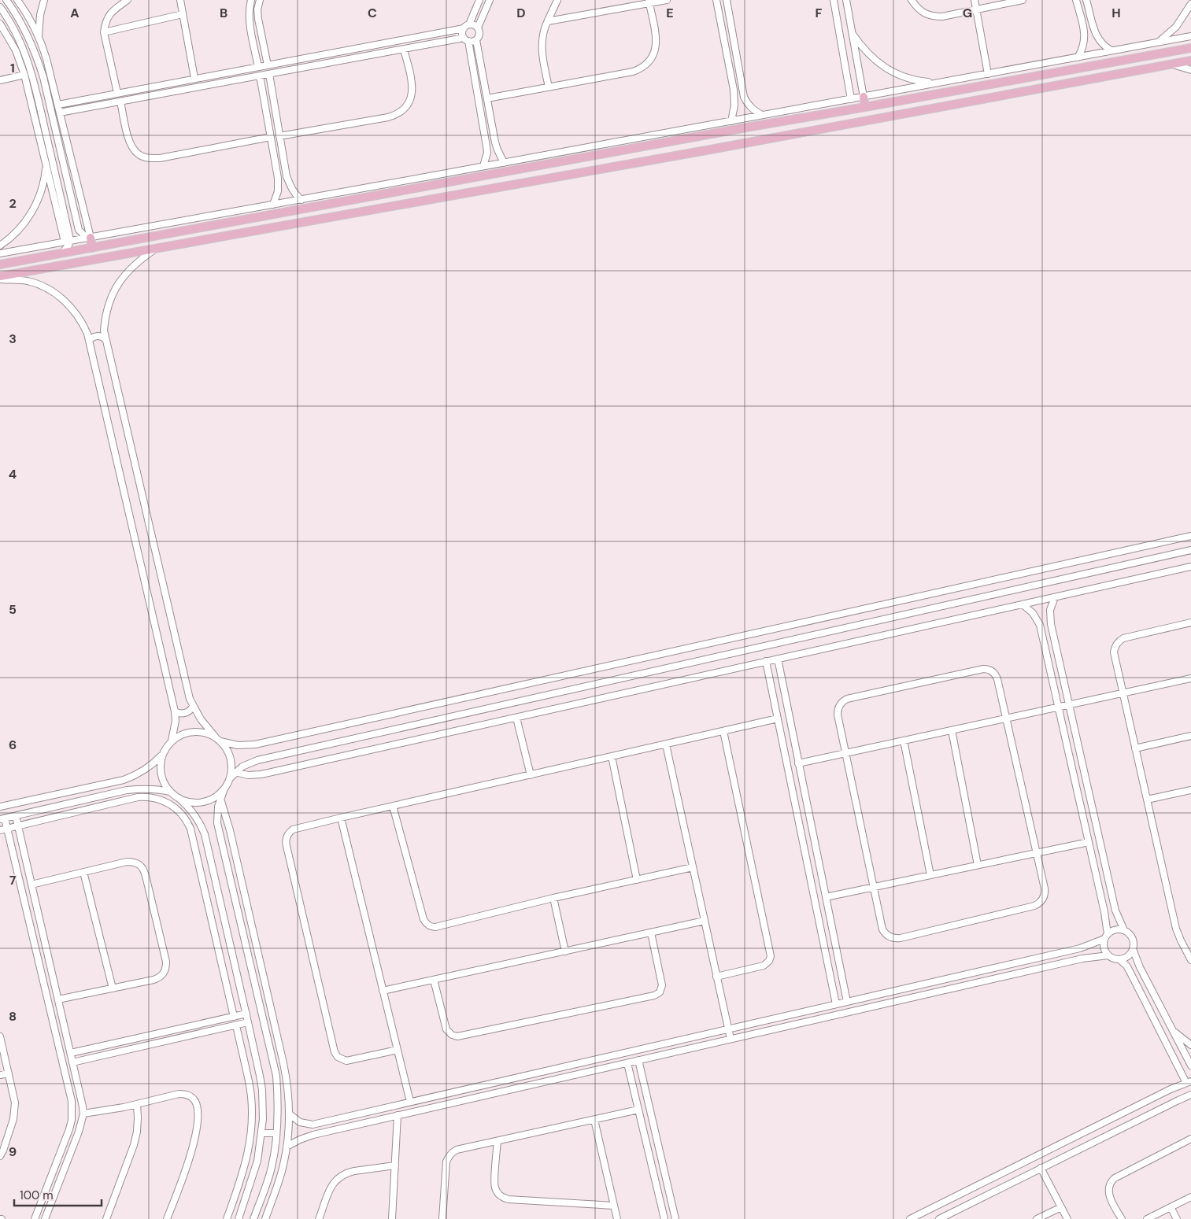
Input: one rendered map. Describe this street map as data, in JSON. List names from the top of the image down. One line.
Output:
{"scale_bar":"100 m","grid":{"columns":["A","B","C","D","E","F","G","H"],"rows":["1","2","3","4","5","6","7","8","9"]}}
